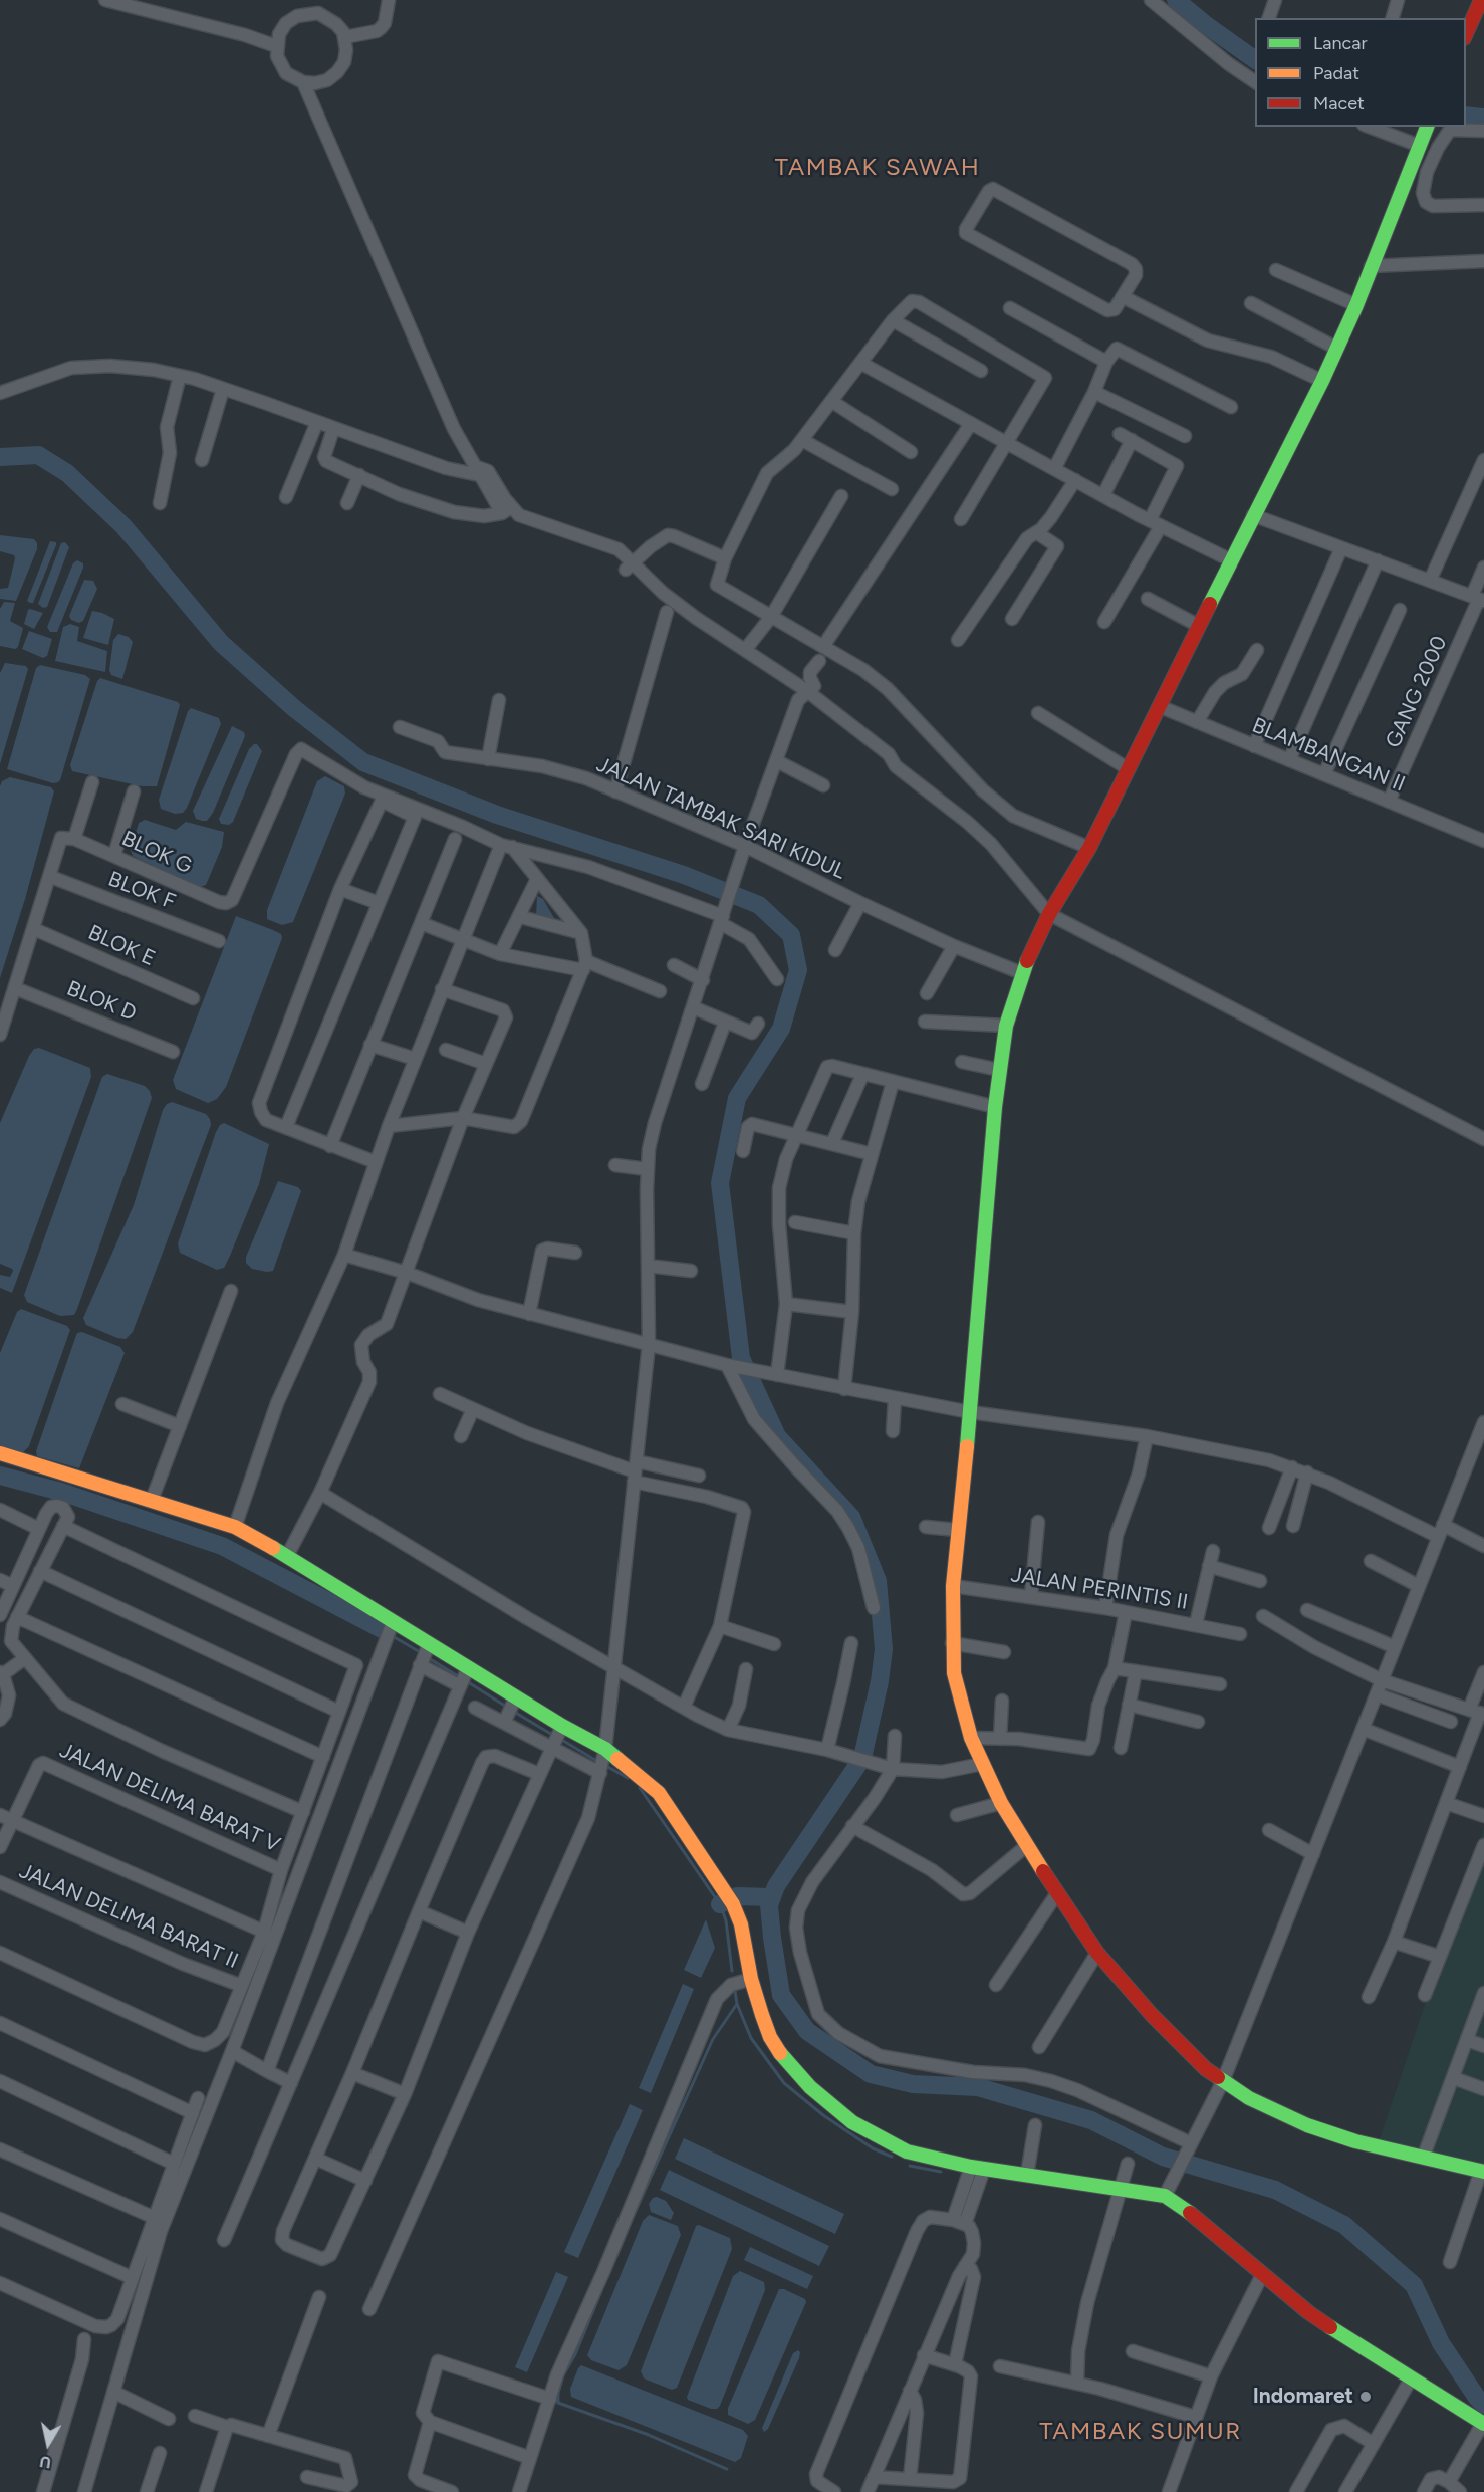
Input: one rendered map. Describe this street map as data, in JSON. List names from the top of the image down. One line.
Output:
{"streets":{"street":["GANG 2000","BLAMBANGAN II","JALAN TAMBAK SARI KIDUL","BLOK G","BLOK F","BLOK E","BLOK D","JALAN PERINTIS II","JALAN DELIMA BARAT V","JALAN DELIMA BARAT II"]},"crossings":[["GANG 2000","BLAMBANGAN II"]],"districts":["TAMBAK SAWAH","TAMBAK SUMUR"],"places":["Indomaret"],"legend":["Lancar","Padat","Macet"],"north":"bottom"}
